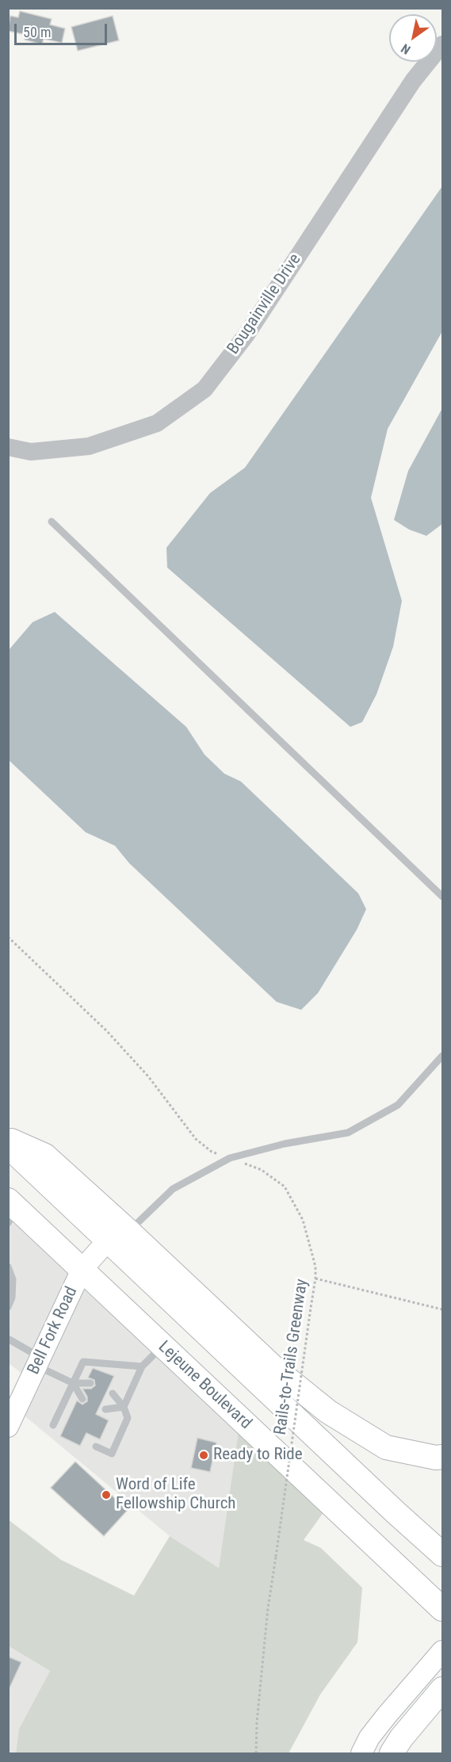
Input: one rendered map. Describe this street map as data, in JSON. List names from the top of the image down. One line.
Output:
{"streets":{"highway":["Lejeune Boulevard"],"main road":["Bell Fork Road"],"street":["Bougainville Drive"],"path":["Rails-to-Trails Greenway"]},"crossings":[["Bell Fork Road","Lejeune Boulevard"]],"places":["Ready to Ride","Word of Life Fellowship Church"],"scale_bar":"50 m","north":"bottom left"}
